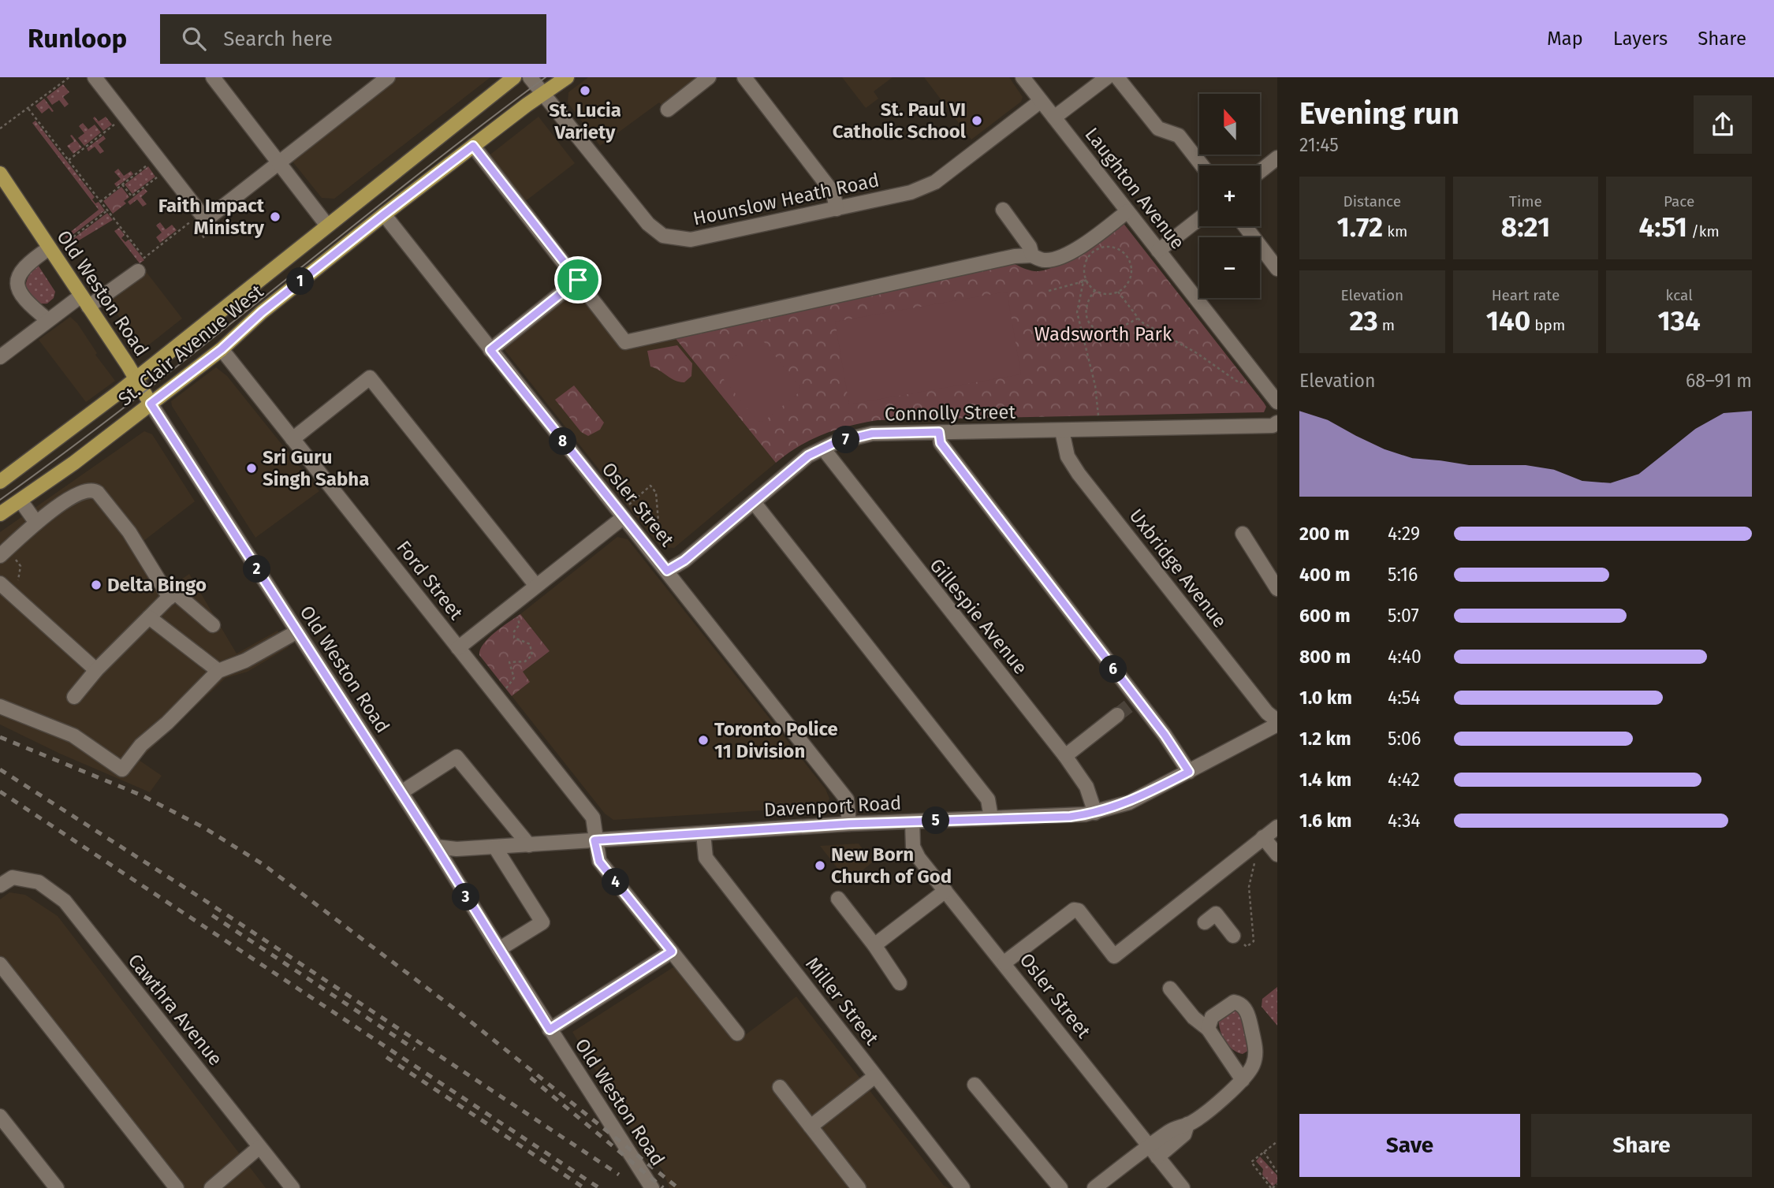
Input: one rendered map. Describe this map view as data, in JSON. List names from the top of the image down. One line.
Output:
{"streets":{"main road":["Old Weston Road","St. Clair Avenue West"],"street":["Laughton Avenue","Hounslow Heath Road","Connolly Street","Osler Street","Uxbridge Avenue","Ford Street","Gillespie Avenue","Davenport Road","Miller Street","Cawthra Avenue"]},"crossings":[["Laughton Avenue","Hounslow Heath Road"],["Hounslow Heath Road","St. Clair Avenue West"],["Old Weston Road","St. Clair Avenue West"],["Old Weston Road","Davenport Road"],["St. Clair Avenue West","Osler Street"],["St. Clair Avenue West","Ford Street"],["Connolly Street","Osler Street"],["Connolly Street","Uxbridge Avenue"],["Connolly Street","Gillespie Avenue"],["Osler Street","Davenport Road"],["Uxbridge Avenue","Davenport Road"],["Ford Street","Davenport Road"],["Gillespie Avenue","Davenport Road"],["Davenport Road","Miller Street"]],"parks":["Wadsworth Park"],"places":["St. Lucia Variety","St. Paul VI Catholic School","Faith Impact Ministry","Sri Guru Singh Sabha","Delta Bingo","Toronto Police 11 Division","New Born Church of God"],"north":"top","page":{"header":"Runloop","search":"Search here","nav":["Map","Layers","Share"],"heading":["Evening run","21:45"],"map_buttons":["+","−"],"stats":[["Distance","1.72 km"],["Time","8:21"],["Pace","4:51 /km"],["Elevation","23 m"],["Heart rate","140 bpm"],["kcal","134"]],"pins":["1","7","8","2","6","5","4","3"],"chart":["Elevation","68–91 m"],"list":[{"name":"200 m","note":"4:29"},{"name":"400 m","note":"5:16"},{"name":"600 m","note":"5:07"},{"name":"800 m","note":"4:40"},{"name":"1.0 km","note":"4:54"},{"name":"1.2 km","note":"5:06"},{"name":"1.4 km","note":"4:42"},{"name":"1.6 km","note":"4:34"}],"buttons":["Save","Share"]}}
